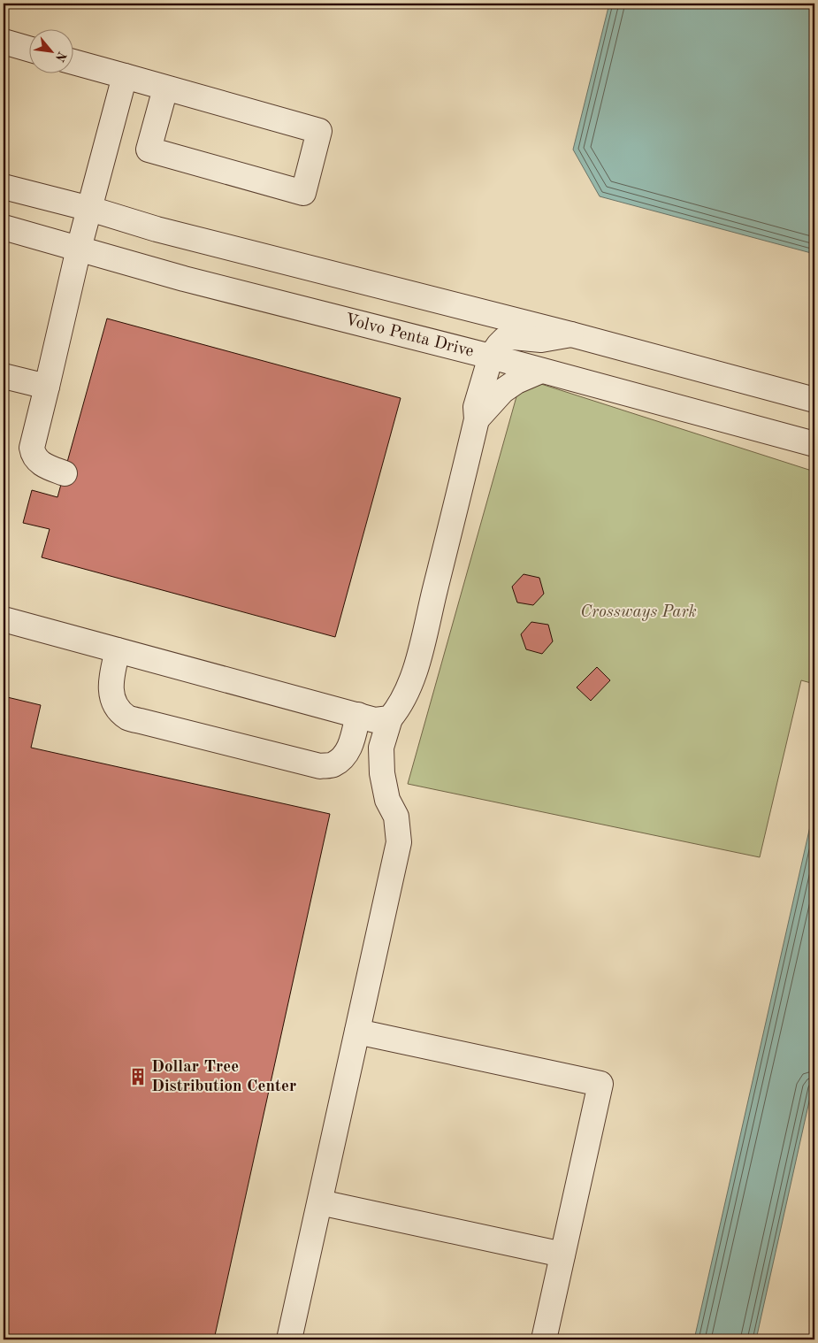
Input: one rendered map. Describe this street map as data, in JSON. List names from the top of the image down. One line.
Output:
{"streets":{"street":["Volvo Penta Drive"]},"parks":["Crossways Park"],"places":{"building":["Dollar Tree Distribution Center"]},"north":"bottom right"}
